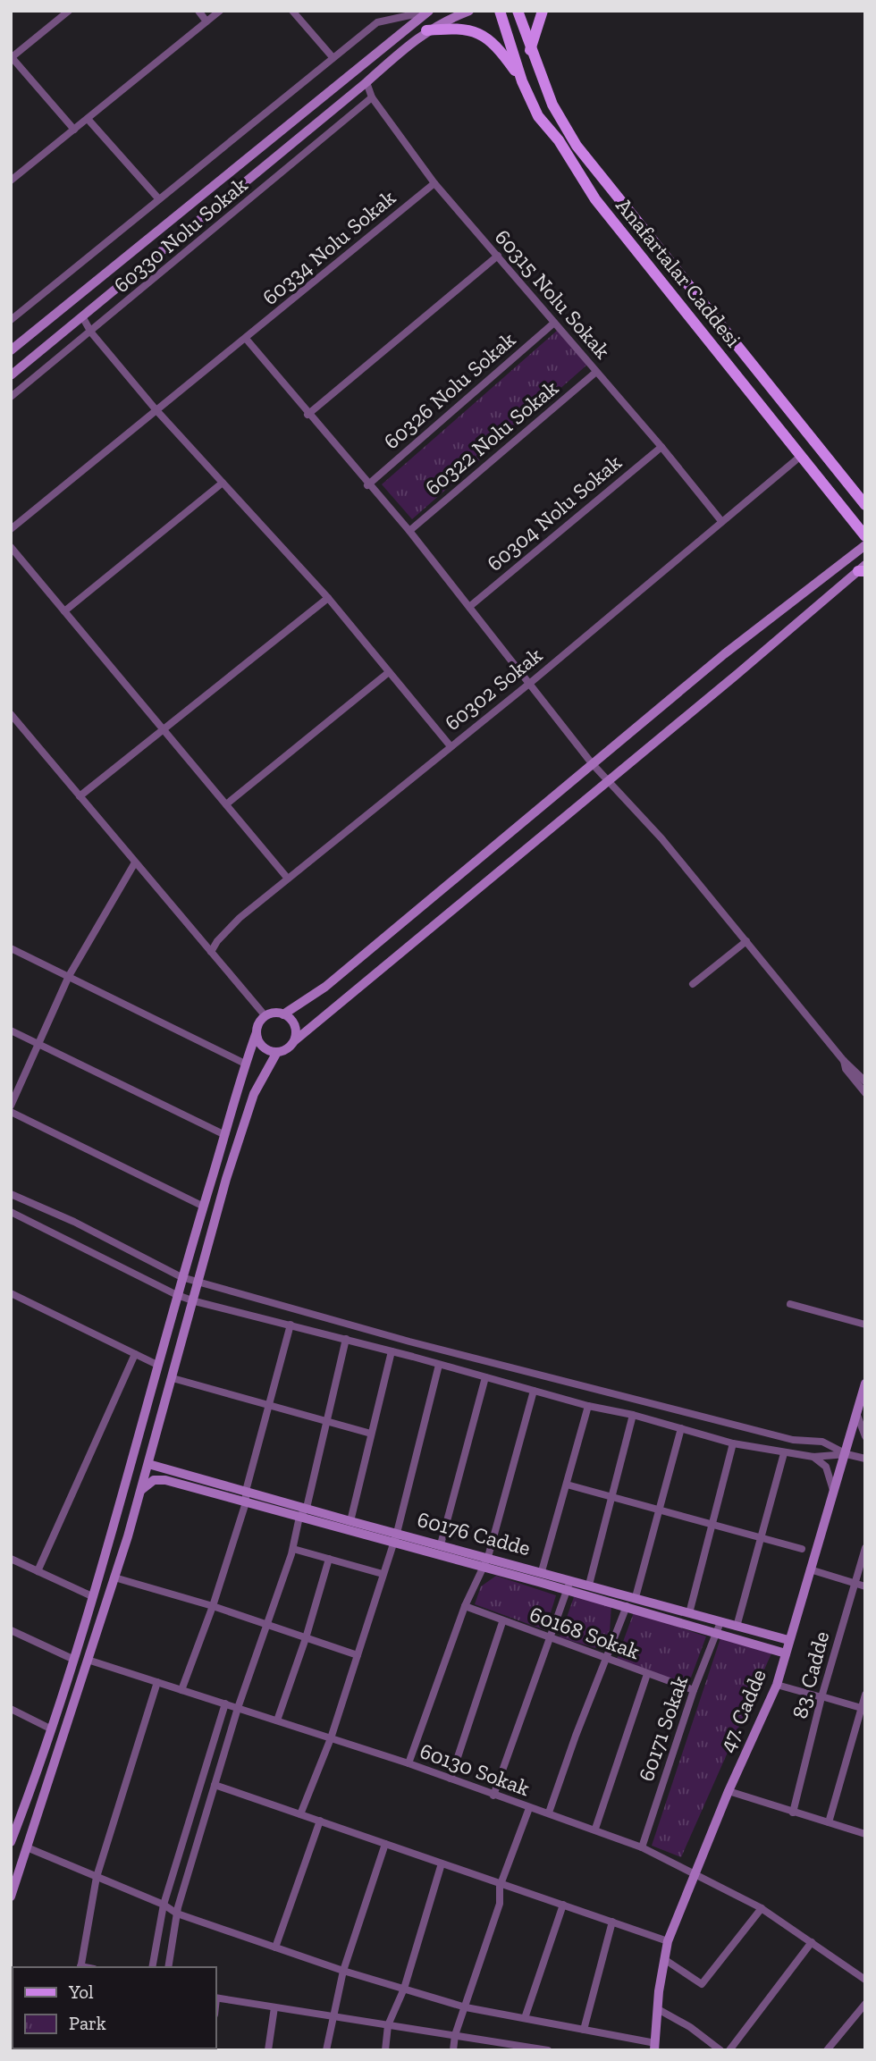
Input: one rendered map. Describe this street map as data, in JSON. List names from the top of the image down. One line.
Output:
{"streets":{"main road":["Anafartalar Caddesi","60176 Cadde","47. Cadde"],"street":["60330 Nolu Sokak","60334 Nolu Sokak","60315 Nolu Sokak","60326 Nolu Sokak","60322 Nolu Sokak","60304 Nolu Sokak","60302 Sokak","60168 Sokak","83. Cadde","60171 Sokak","60130 Sokak"]},"crossings":[["60330 Nolu Sokak","60315 Nolu Sokak"],["60334 Nolu Sokak","60315 Nolu Sokak"],["Anafartalar Caddesi","60302 Sokak"],["60315 Nolu Sokak","60326 Nolu Sokak"],["60315 Nolu Sokak","60322 Nolu Sokak"],["60315 Nolu Sokak","60304 Nolu Sokak"],["60315 Nolu Sokak","60302 Sokak"],["60176 Cadde","47. Cadde"],["60176 Cadde","60171 Sokak"],["60168 Sokak","60171 Sokak"],["47. Cadde","60130 Sokak"],["60171 Sokak","60130 Sokak"]],"legend":["Yol","Park"]}
